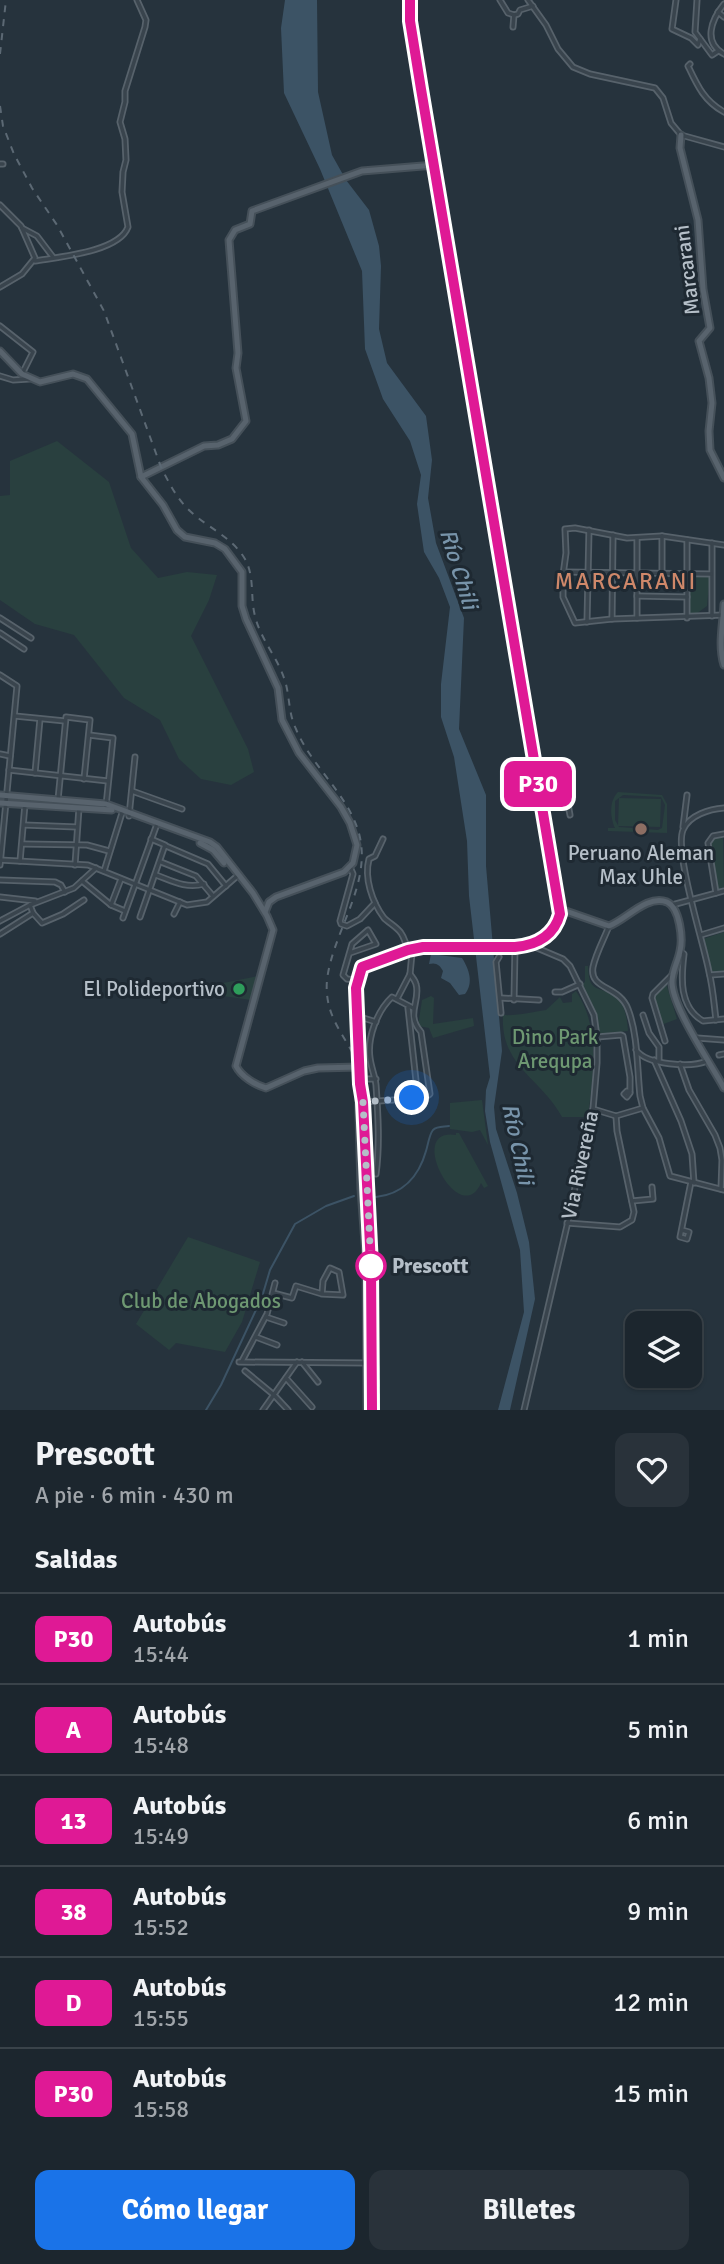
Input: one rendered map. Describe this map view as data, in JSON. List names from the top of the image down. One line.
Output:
{"streets":{"main road":["Marcarani"],"street":["Via Rivereña"]},"districts":["MARCARANI"],"water":["Río Chili"],"parks":["Dino Park Arequpa","Club de Abogados"],"places":["Peruano Aleman Max Uhle","El Polideportivo","Prescott"],"lines":["bus line P30"],"page":{"on_map":"P30","heading":[["Prescott","A pie · 6 min · 430 m"],"Salidas"],"list":[{"mark":"P30","name":"Autobús","note":"15:44","value":"1 min"},{"mark":"A","name":"Autobús","note":"15:48","value":"5 min"},{"mark":"13","name":"Autobús","note":"15:49","value":"6 min"},{"mark":"38","name":"Autobús","note":"15:52","value":"9 min"},{"mark":"D","name":"Autobús","note":"15:55","value":"12 min"},{"mark":"P30","name":"Autobús","note":"15:58","value":"15 min"}],"buttons":["Cómo llegar","Billetes"]}}
